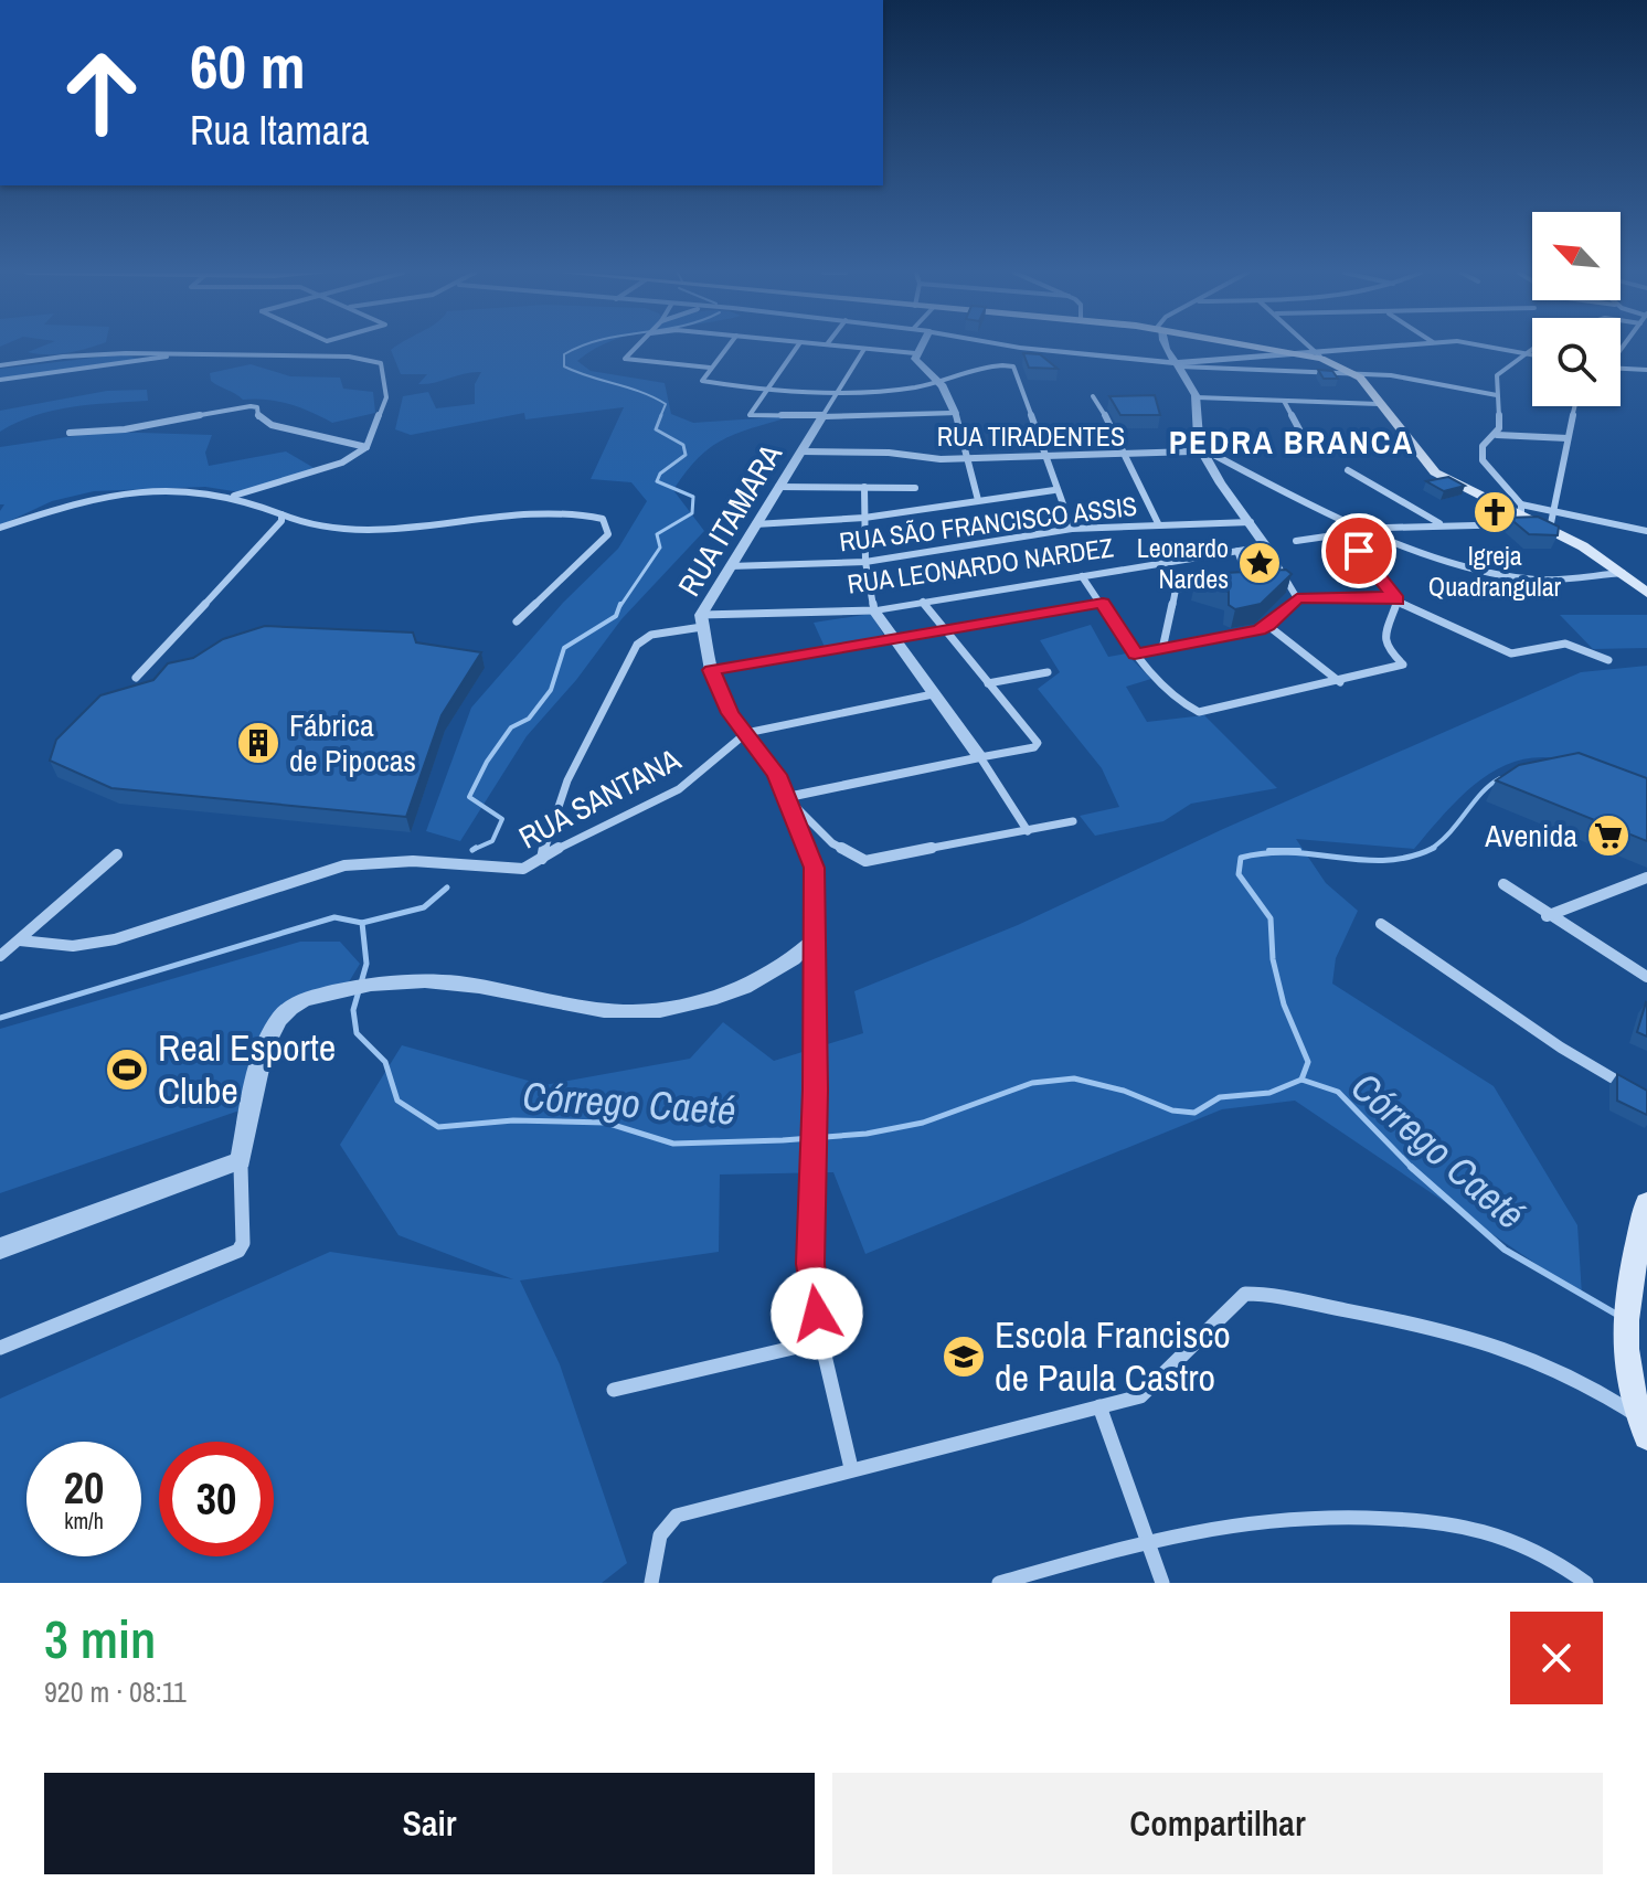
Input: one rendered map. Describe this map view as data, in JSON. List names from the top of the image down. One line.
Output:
{"streets":{"street":["RUA TIRADENTES","RUA ITAMARA","RUA SÃO FRANCISCO ASSIS","RUA LEONARDO NARDEZ","RUA SANTANA"]},"crossings":[["RUA TIRADENTES","RUA ITAMARA"],["RUA ITAMARA","RUA SÃO FRANCISCO ASSIS"],["RUA ITAMARA","RUA LEONARDO NARDEZ"],["RUA ITAMARA","RUA SANTANA"],["RUA LEONARDO NARDEZ","RUA SANTANA"]],"districts":["PEDRA BRANCA"],"water":["Córrego Caeté"],"places":{"church":["Igreja Quadrangular"],"place":["Leonardo Nardes"],"building":["Fábrica de Pipocas"],"supermarket":["Avenida"],"sports":["Real Esporte Clube"],"school or university":["Escola Francisco de Paula Castro"]},"north":"top left","page":{"turn":["60 m","Rua Itamara"],"speed":"20 km/h","limit":"30","heading":["3 min","920 m · 08:11"],"buttons":["Sair","Compartilhar"]}}
